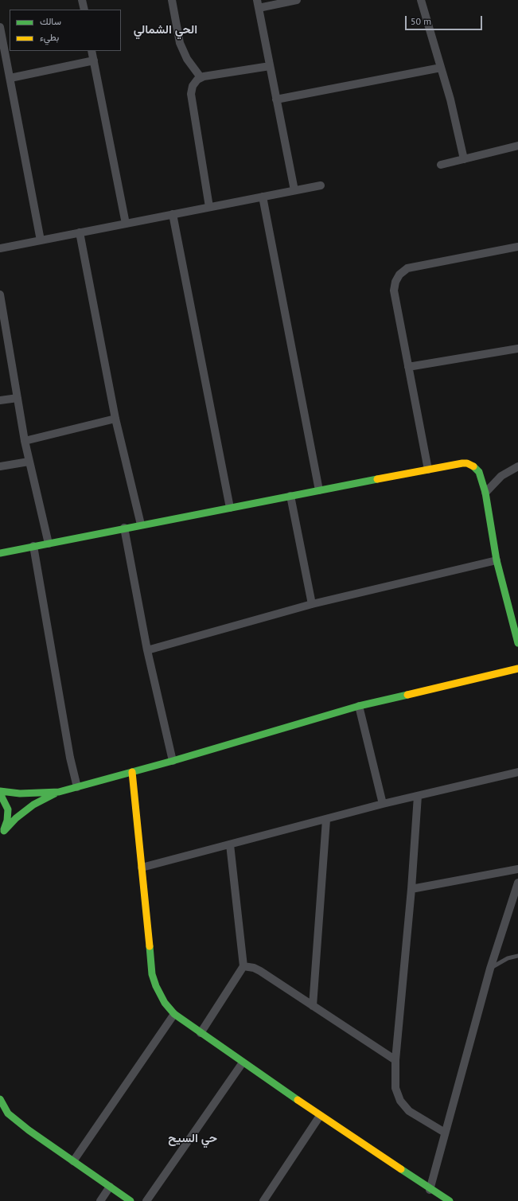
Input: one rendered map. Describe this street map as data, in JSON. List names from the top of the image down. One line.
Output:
{"districts":["الحي الشمالي","حي السيح"],"legend":["سالك","بطيء"],"scale_bar":"50 m"}
